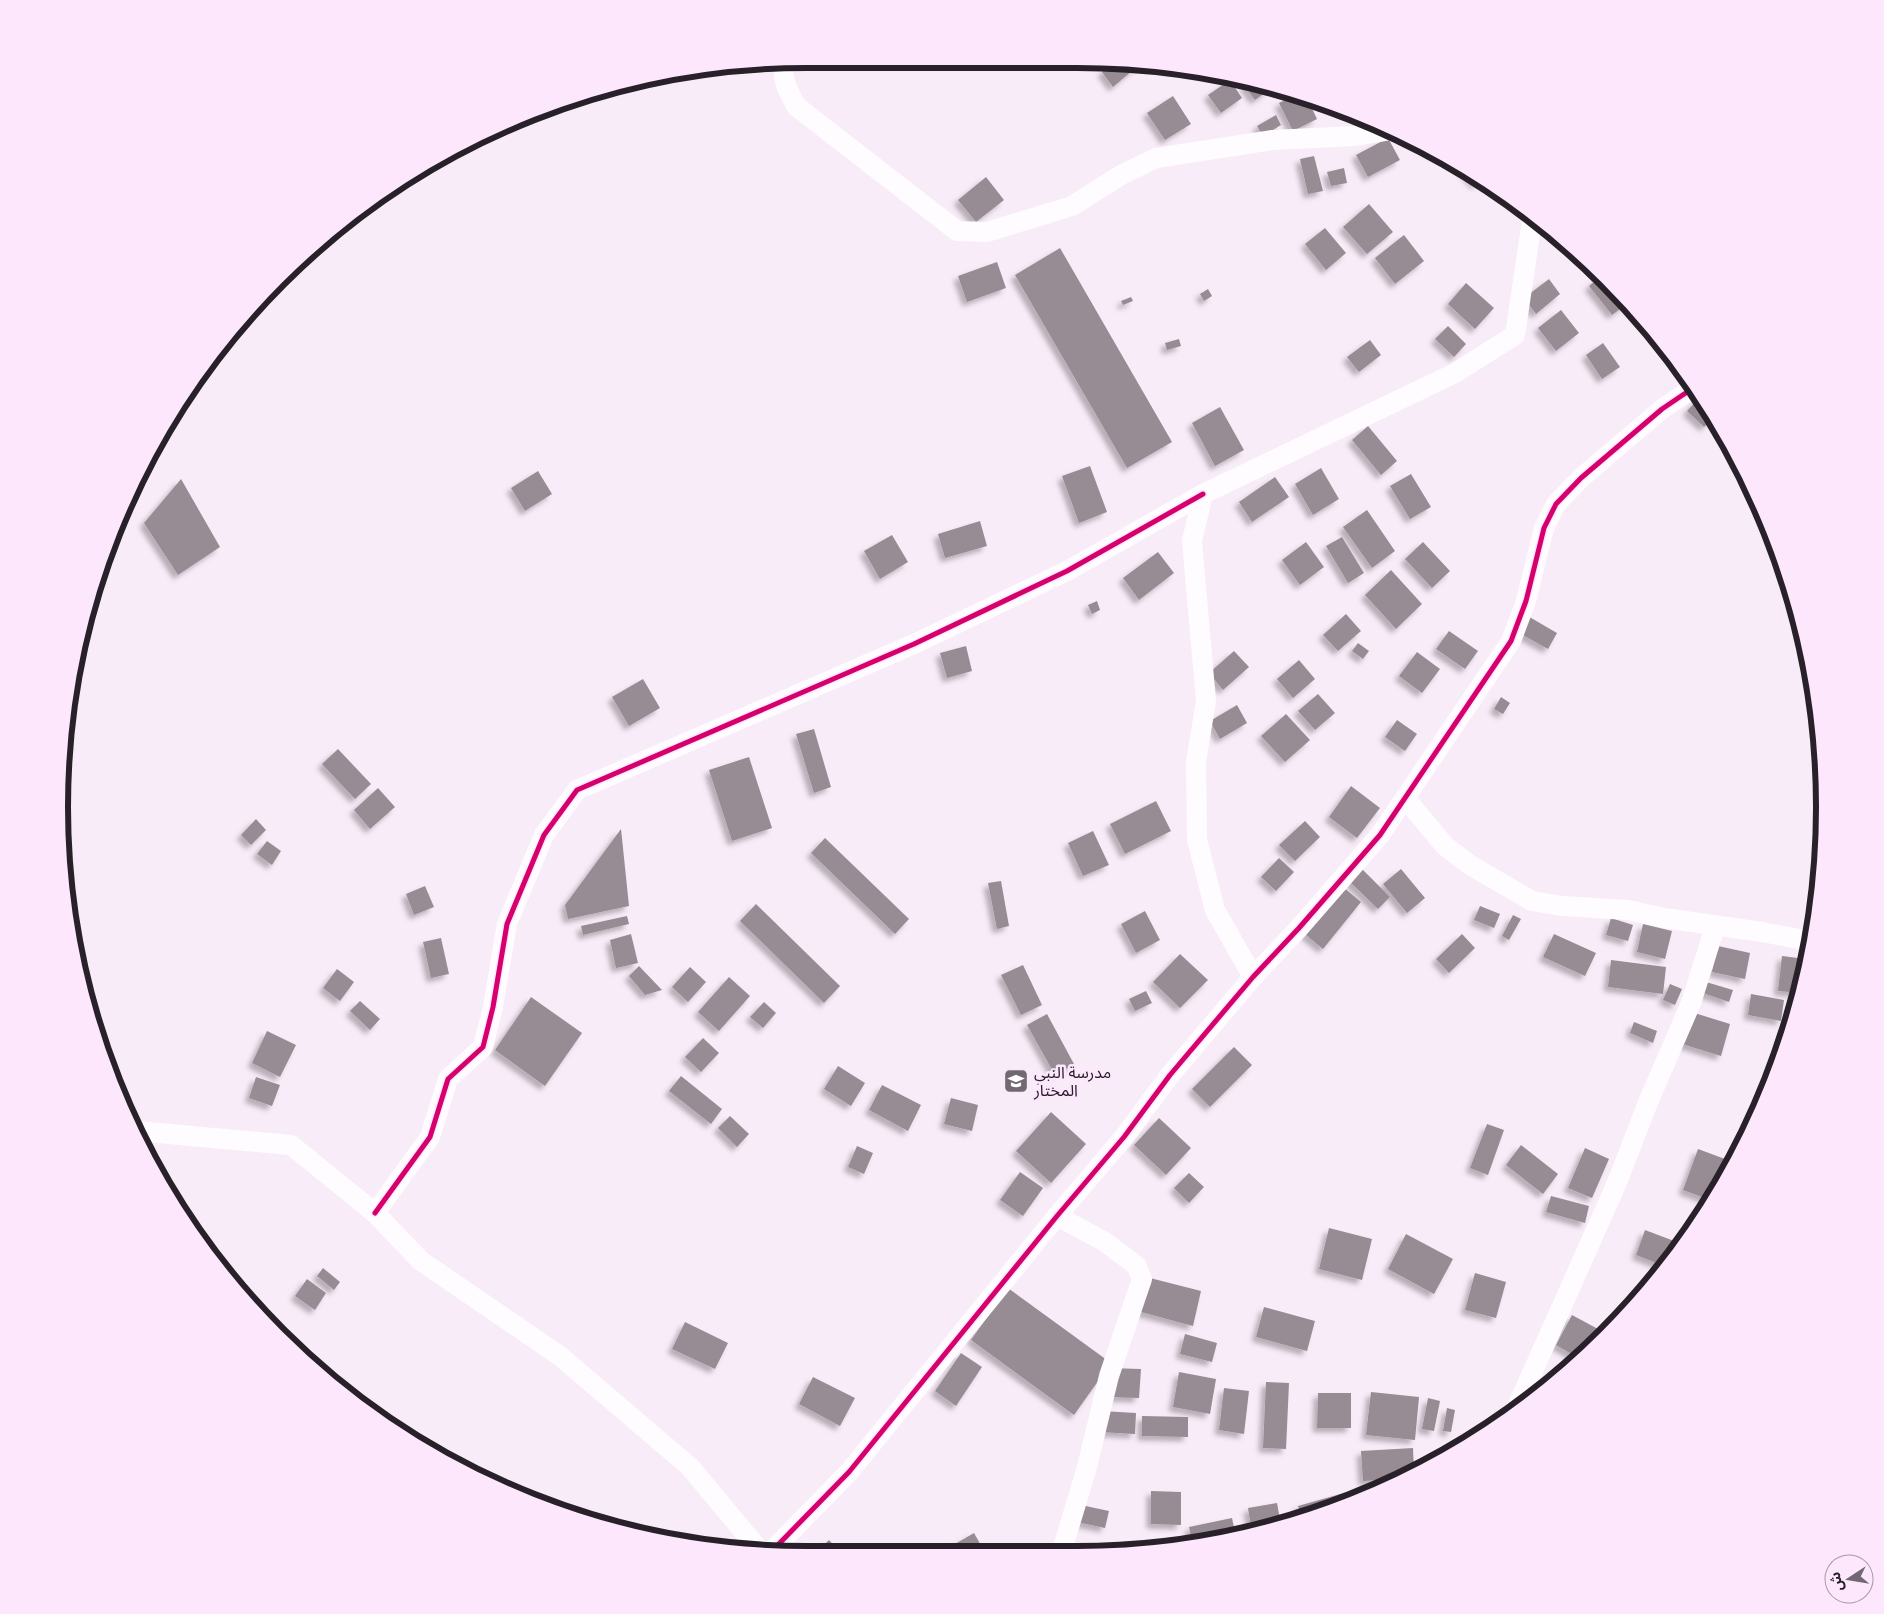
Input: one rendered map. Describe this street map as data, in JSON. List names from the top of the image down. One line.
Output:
{"places":{"school or university":["مدرسة النبي المختار"]},"north":"left"}
